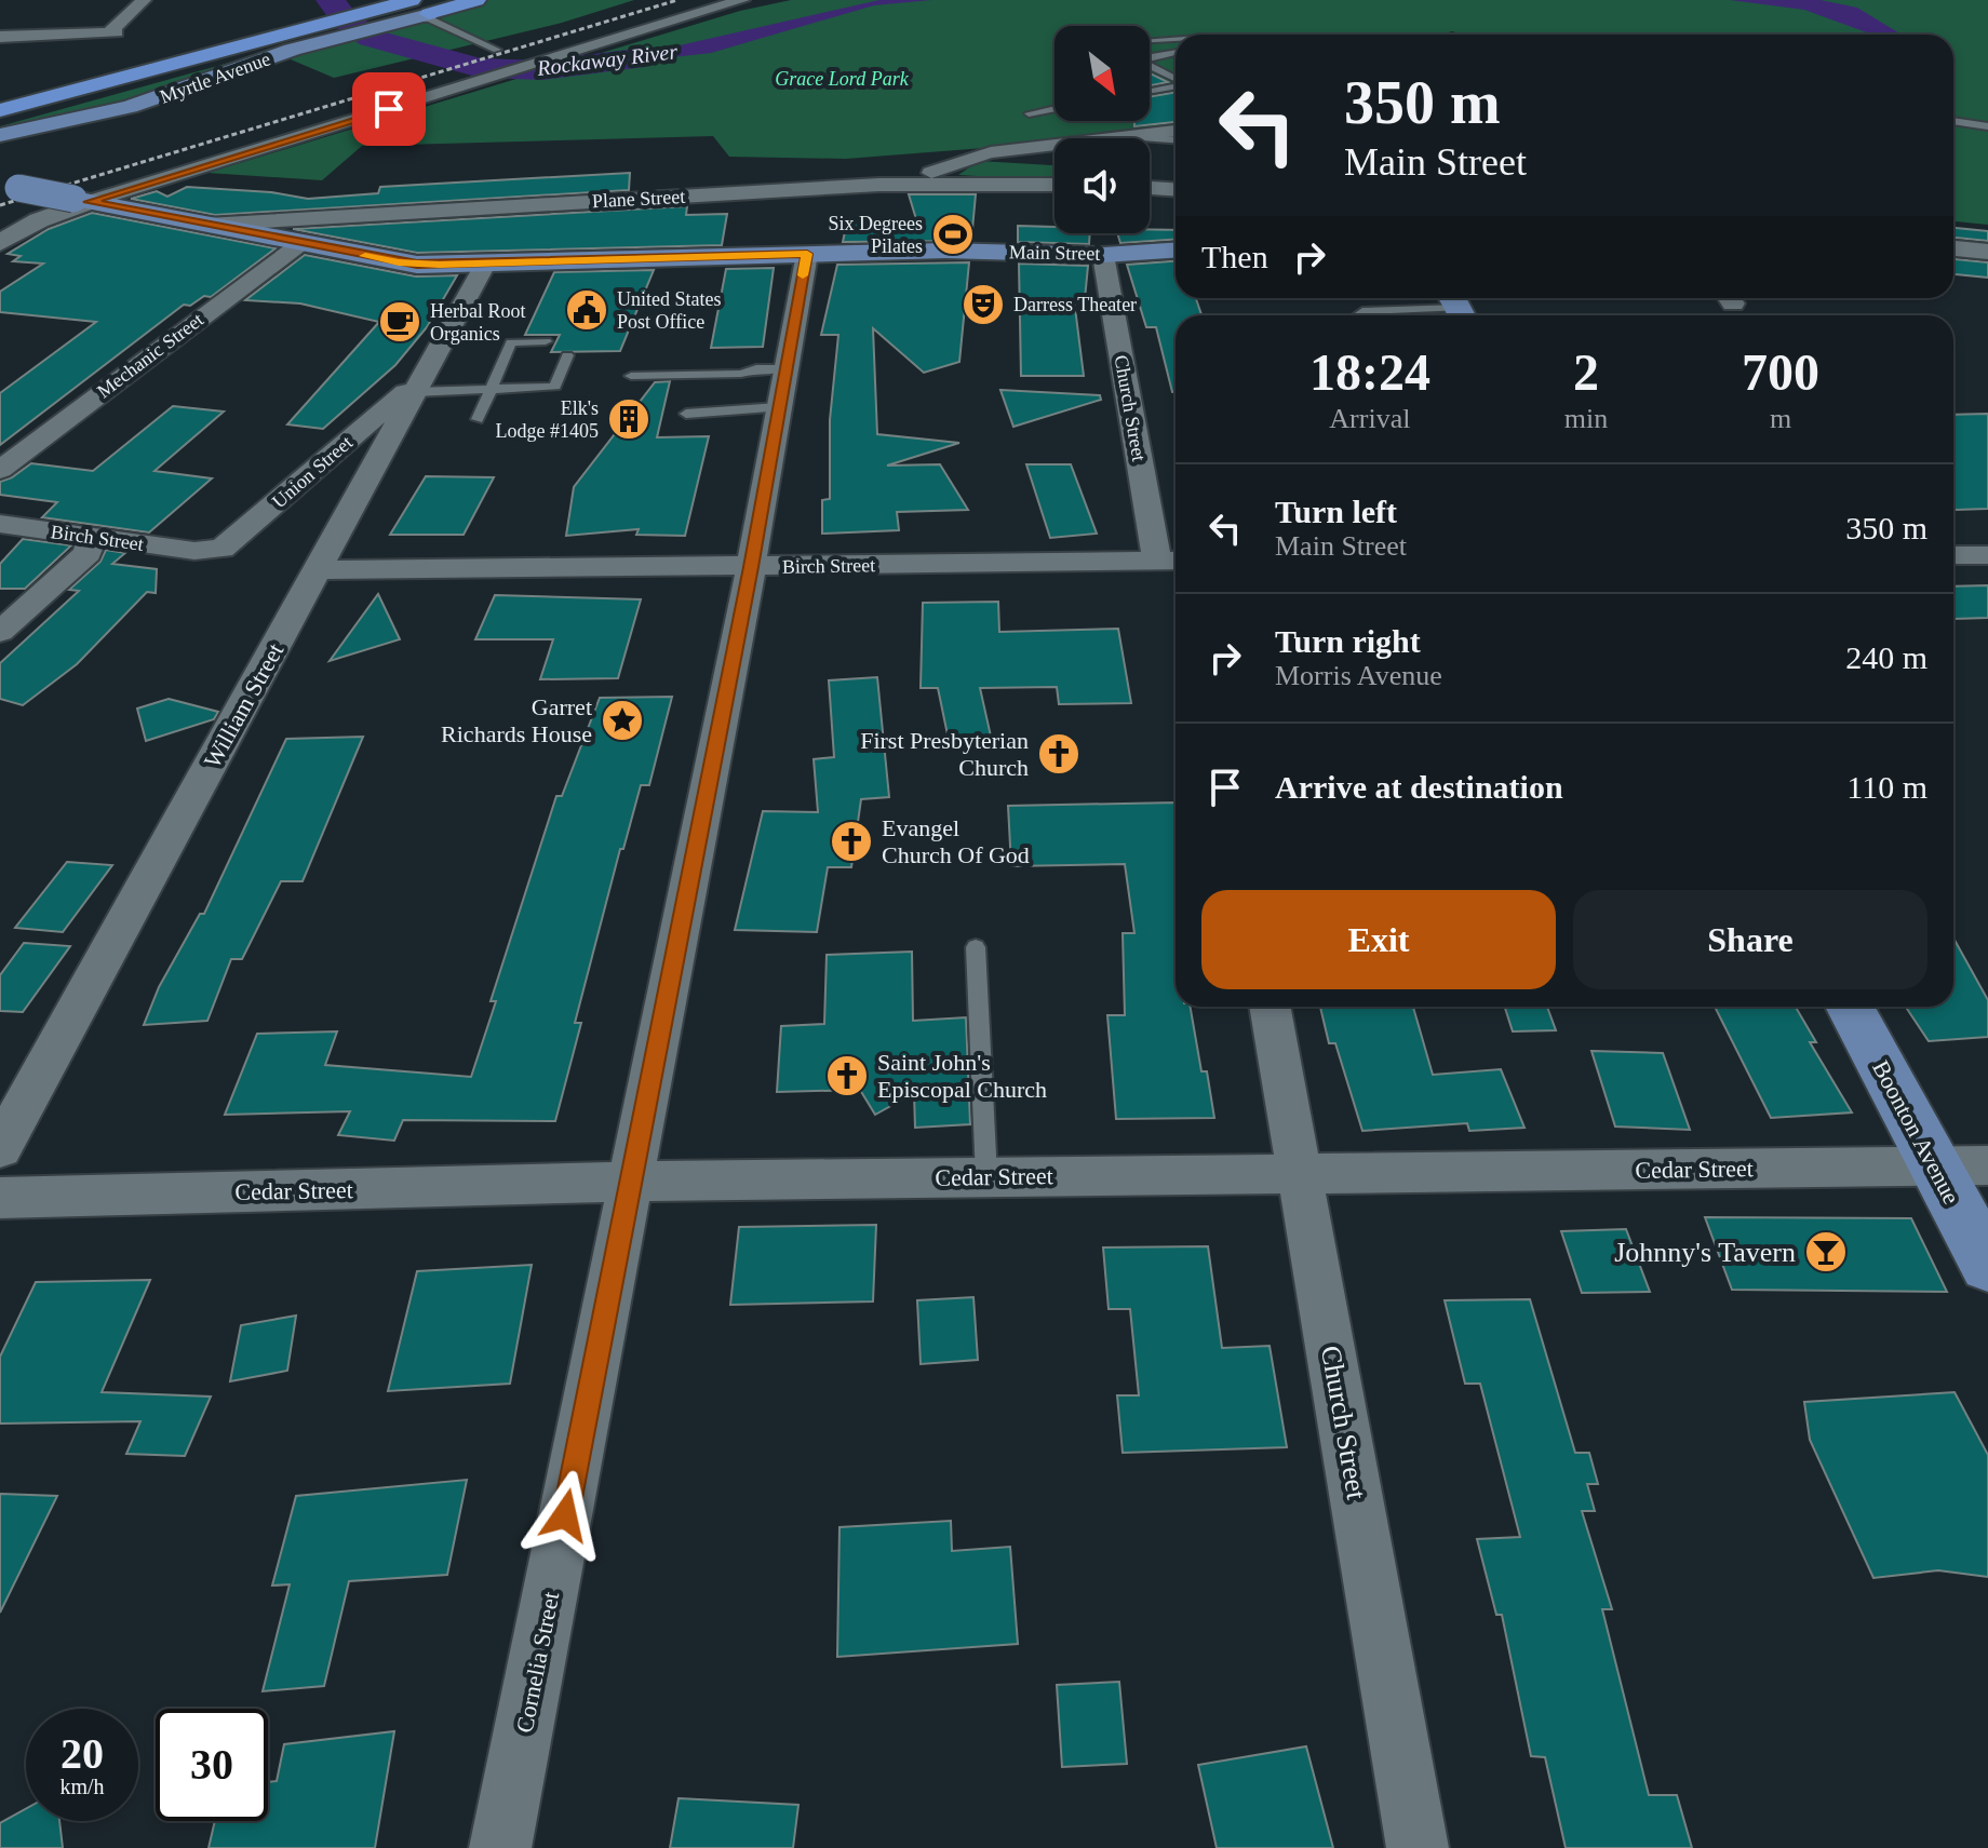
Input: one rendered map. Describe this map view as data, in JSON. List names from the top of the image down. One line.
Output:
{"streets":{"main road":["Myrtle Avenue","Main Street","Boonton Avenue"],"street":["Plane Street","Mechanic Street","Church Street","Union Street","Birch Street","William Street","Cedar Street","Cornelia Street"]},"crossings":[["Plane Street","Main Street"],["Main Street","Mechanic Street"],["Main Street","Church Street"],["Main Street","William Street"],["Main Street","Cornelia Street"],["Church Street","Birch Street"],["Church Street","Cedar Street"],["Union Street","Birch Street"],["Union Street","William Street"],["Birch Street","William Street"],["Birch Street","Cornelia Street"],["Boonton Avenue","Cedar Street"],["Cedar Street","Cornelia Street"]],"water":["Rockaway River"],"parks":["Grace Lord Park"],"places":{"sports":["Six Degrees Pilates"],"theatre":["Darress Theater"],"public building":["United States Post Office"],"cafe":["Herbal Root Organics"],"building":["Elk's Lodge #1405"],"place":["Garret Richards House"],"church":["First Presbyterian Church","Evangel Church Of God","Saint John's Episcopal Church"],"bar":["Johnny's Tavern"]},"north":"bottom right","page":{"turn":["350 m","Main Street"],"then":"Then","eta":["18:24","Arrival","2","min","700","m"],"list":[{"name":"Turn left","note":"Main Street","value":"350 m"},{"name":"Turn right","note":"Morris Avenue","value":"240 m"},{"name":"Arrive at destination","value":"110 m"}],"buttons":["Exit","Share"],"speed":"20 km/h","limit":"30"}}
